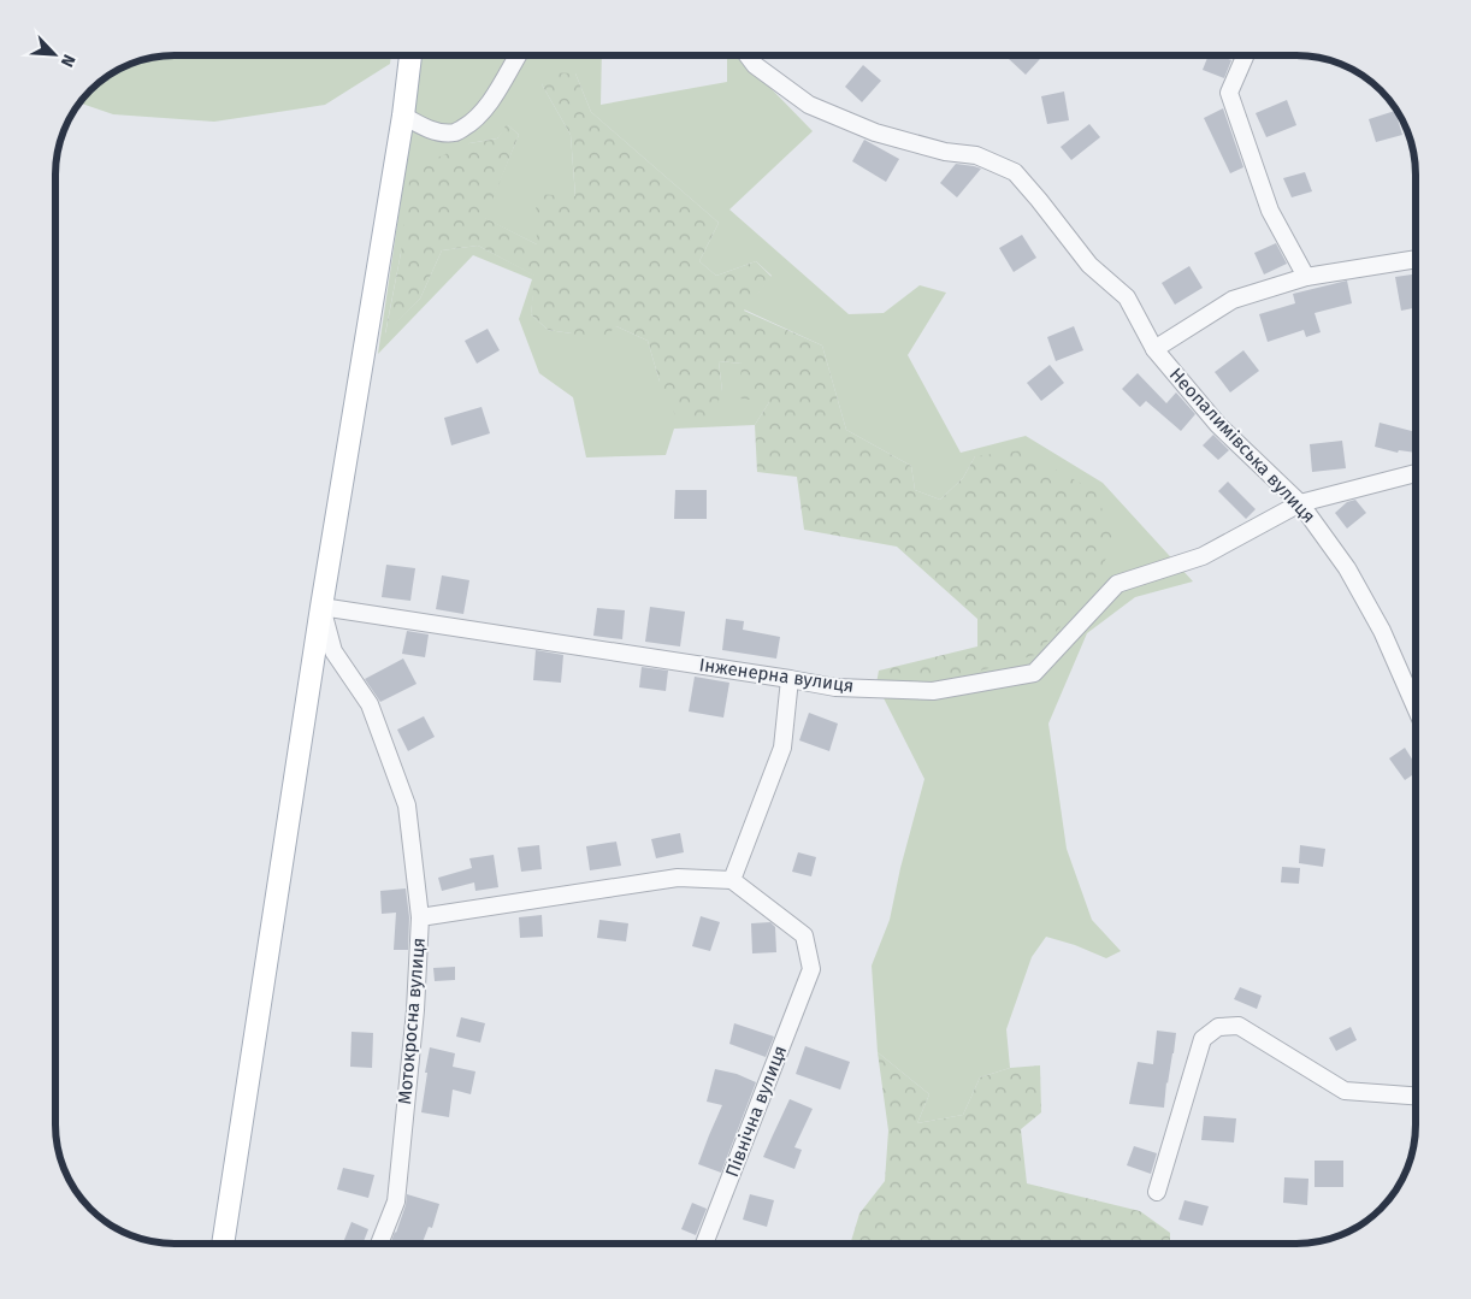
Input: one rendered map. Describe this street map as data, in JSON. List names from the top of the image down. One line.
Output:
{"streets":{"street":["Неопалимівська вулиця","Інженерна вулиця","Мотокросна вулиця","Північна вулиця"]},"crossings":[["Неопалимівська вулиця","Інженерна вулиця"],["Мотокросна вулиця","Північна вулиця"]],"north":"bottom right"}
